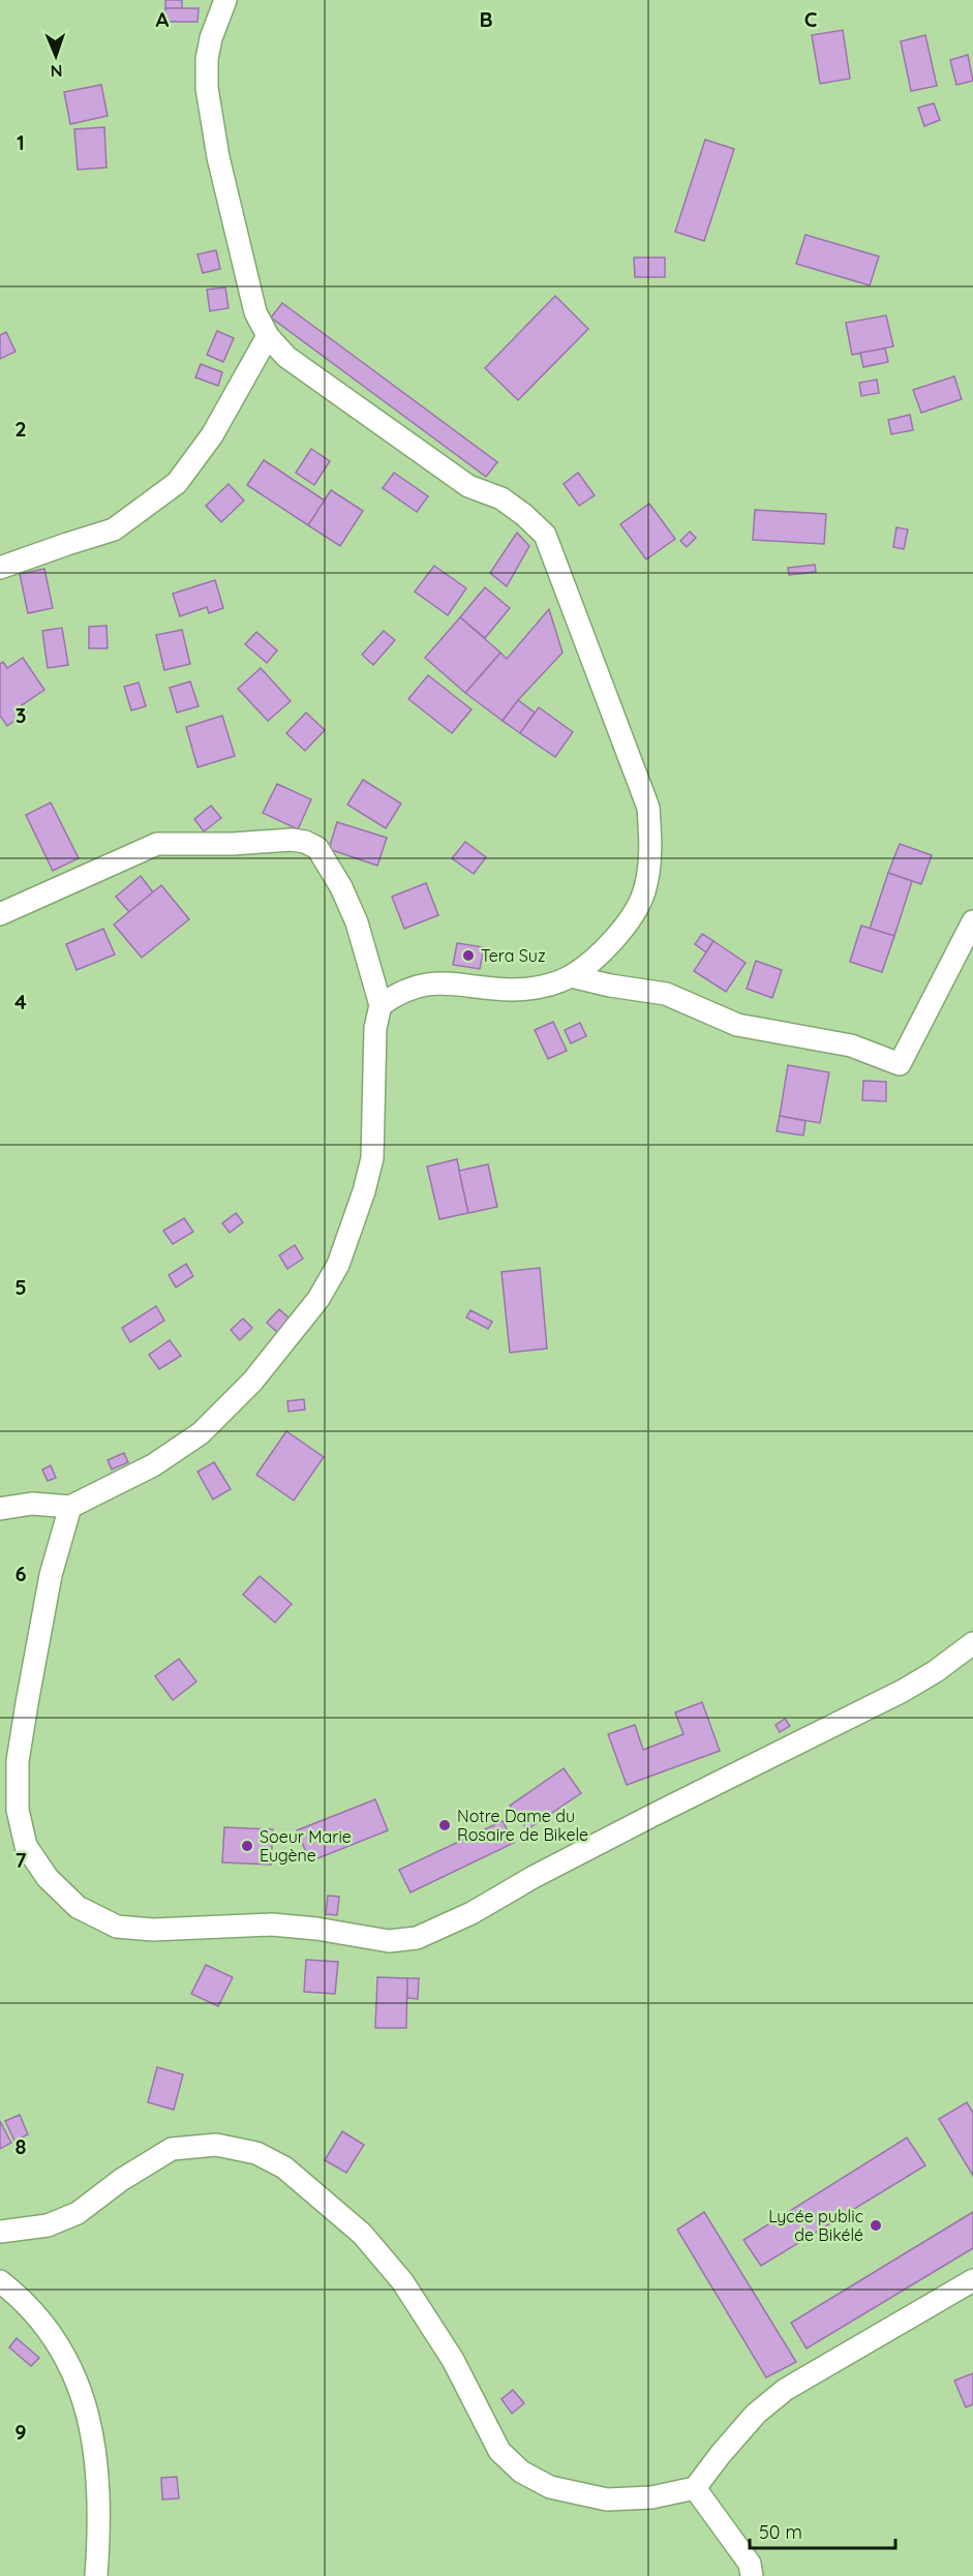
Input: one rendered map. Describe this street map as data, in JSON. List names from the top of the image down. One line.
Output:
{"places":["Tera Suz","Notre Dame du Rosaire de Bikele","Soeur Marie Eugène","Lycée public de Bikélé"],"scale_bar":"50 m","north":"bottom","grid":{"columns":["A","B","C"],"rows":["1","2","3","4","5","6","7","8","9"]}}
